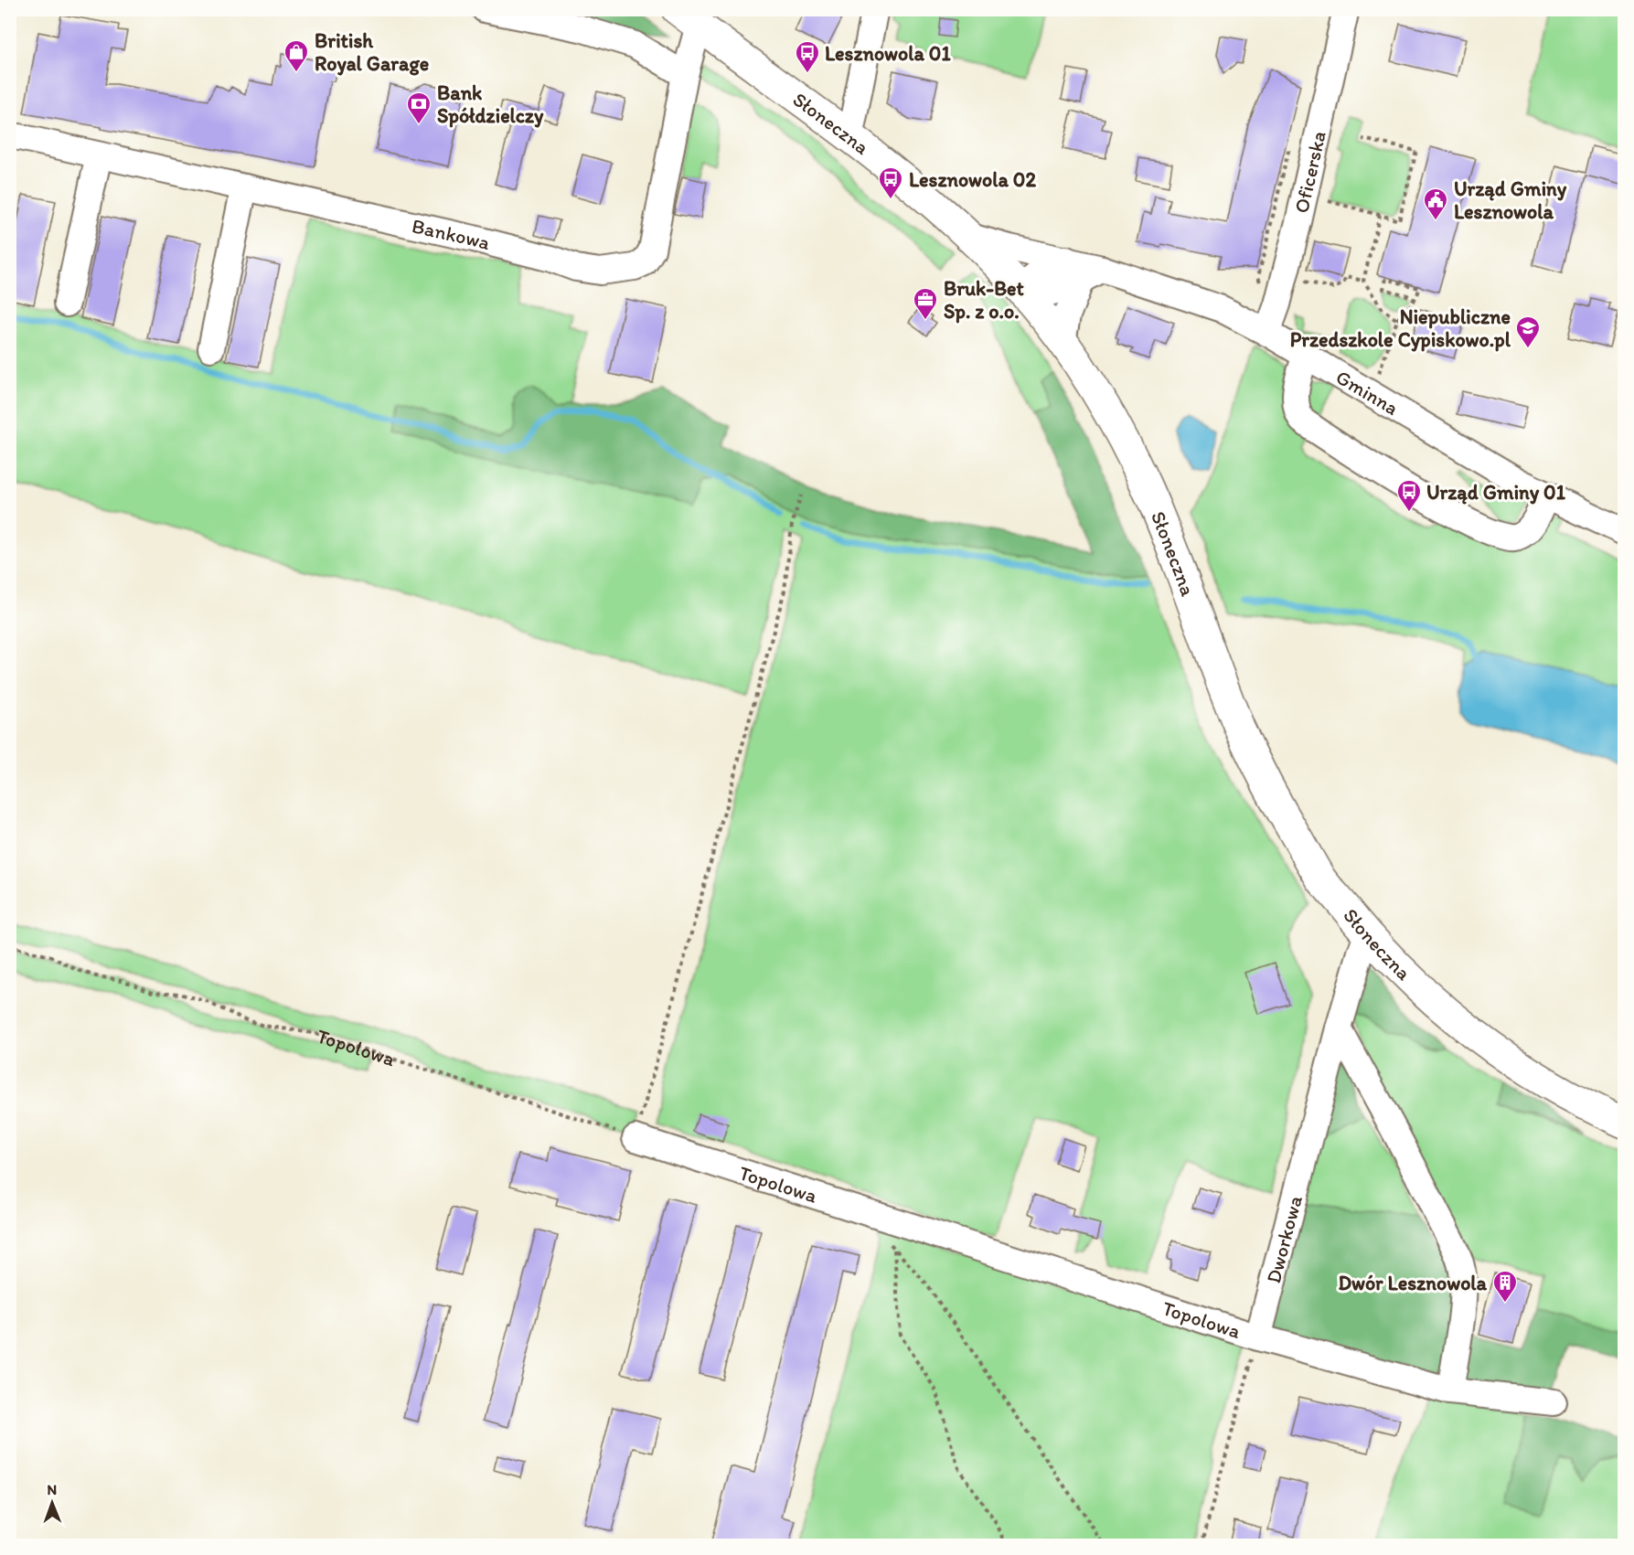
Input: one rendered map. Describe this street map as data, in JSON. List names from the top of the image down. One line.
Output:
{"streets":{"main road":["Słoneczna"],"street":["Oficerska","Bankowa","Gminna","Topolowa","Dworkowa"]},"crossings":[["Słoneczna","Bankowa"],["Słoneczna","Gminna"],["Słoneczna","Dworkowa"],["Oficerska","Gminna"],["Topolowa","Dworkowa"]],"places":{"shop":["British Royal Garage"],"bus stop":["Lesznowola 01","Lesznowola 02","Urząd Gminy 01"],"bank":["Bank Spółdzielczy"],"public building":["Urząd Gminy Lesznowola"],"office":["Bruk-Bet Sp. z o.o."],"school or university":["Niepubliczne Przedszkole Cypiskowo.pl"],"building":["Dwór Lesznowola"]},"north":"top"}
